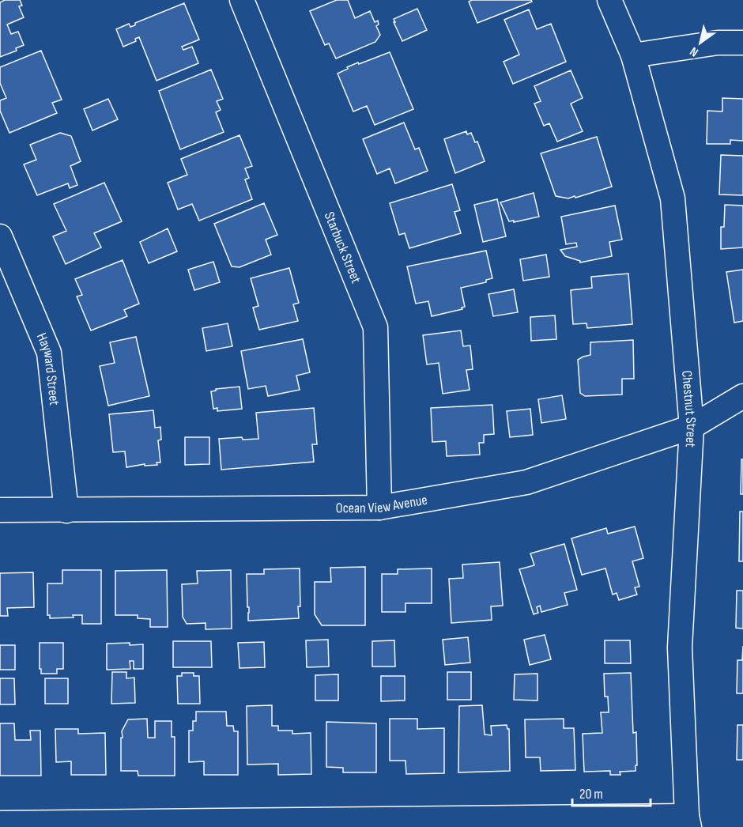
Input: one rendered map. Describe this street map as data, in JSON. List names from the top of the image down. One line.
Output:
{"streets":{"street":["Starbuck Street","Hayward Street","Chestnut Street","Ocean View Avenue"]},"crossings":[["Starbuck Street","Ocean View Avenue"],["Hayward Street","Ocean View Avenue"],["Chestnut Street","Ocean View Avenue"]],"scale_bar":"20 m","north":"bottom left"}
